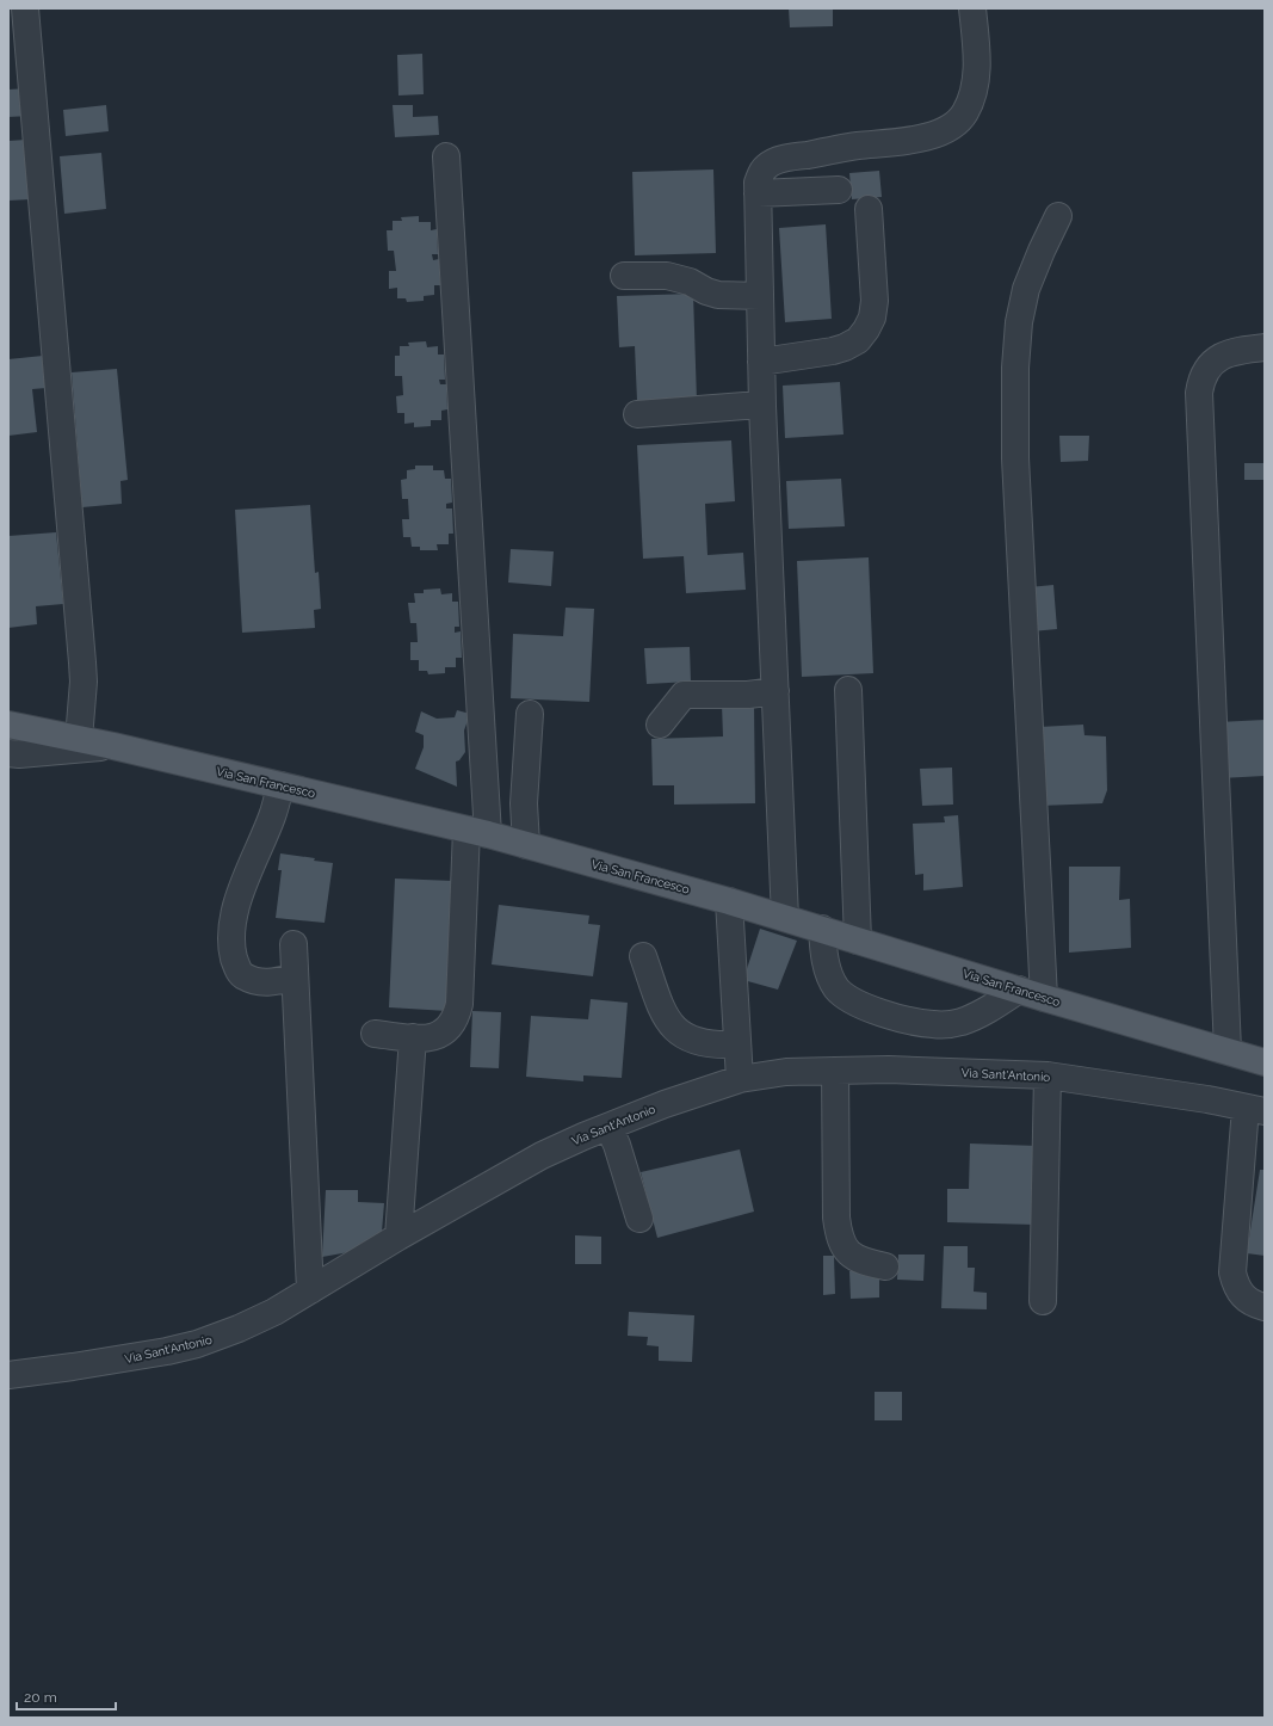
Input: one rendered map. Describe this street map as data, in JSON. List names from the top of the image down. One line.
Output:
{"streets":{"main road":["Via San Francesco"],"street":["Via Sant'Antonio"]},"scale_bar":"20 m"}
